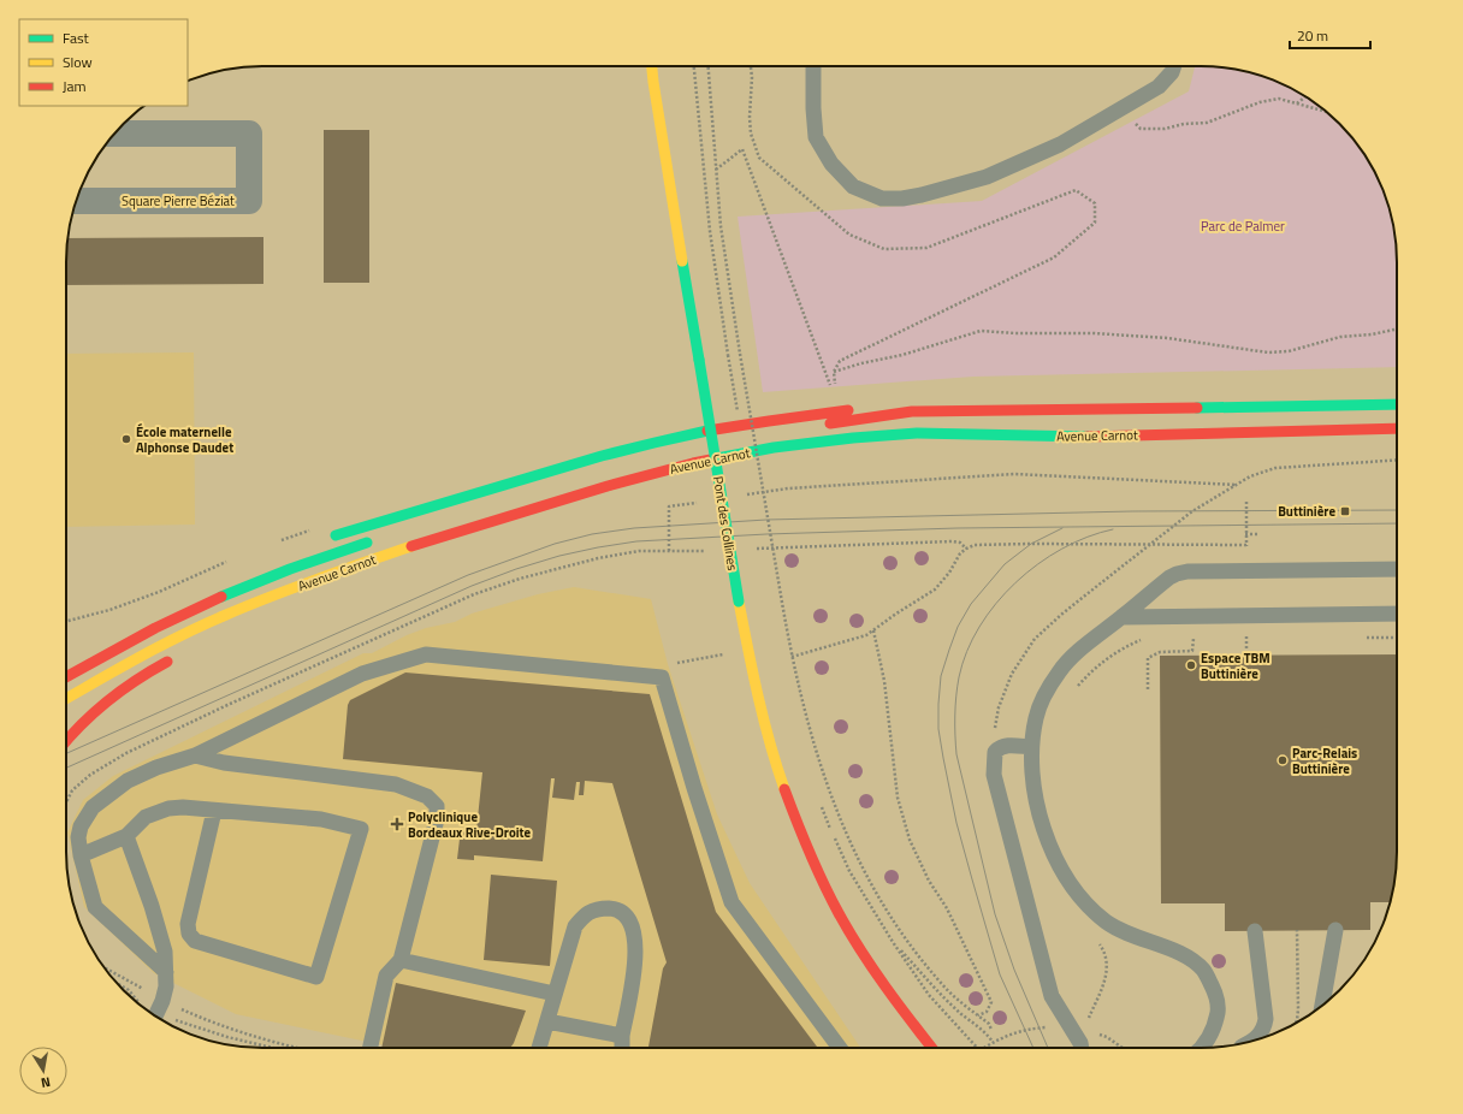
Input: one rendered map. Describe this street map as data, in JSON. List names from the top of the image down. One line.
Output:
{"streets":{"main road":["Avenue Carnot","Pont des Collines"],"street":["Square Pierre Béziat"]},"parks":["Parc de Palmer"],"places":{"other":["École maternelle Alphonse Daudet","Espace TBM Buttinière","Parc-Relais Buttinière"],"transit":["Buttinière"],"health":["Polyclinique Bordeaux Rive-Droite"]},"legend":["Fast","Slow","Jam"],"scale_bar":"20 m","north":"bottom"}
